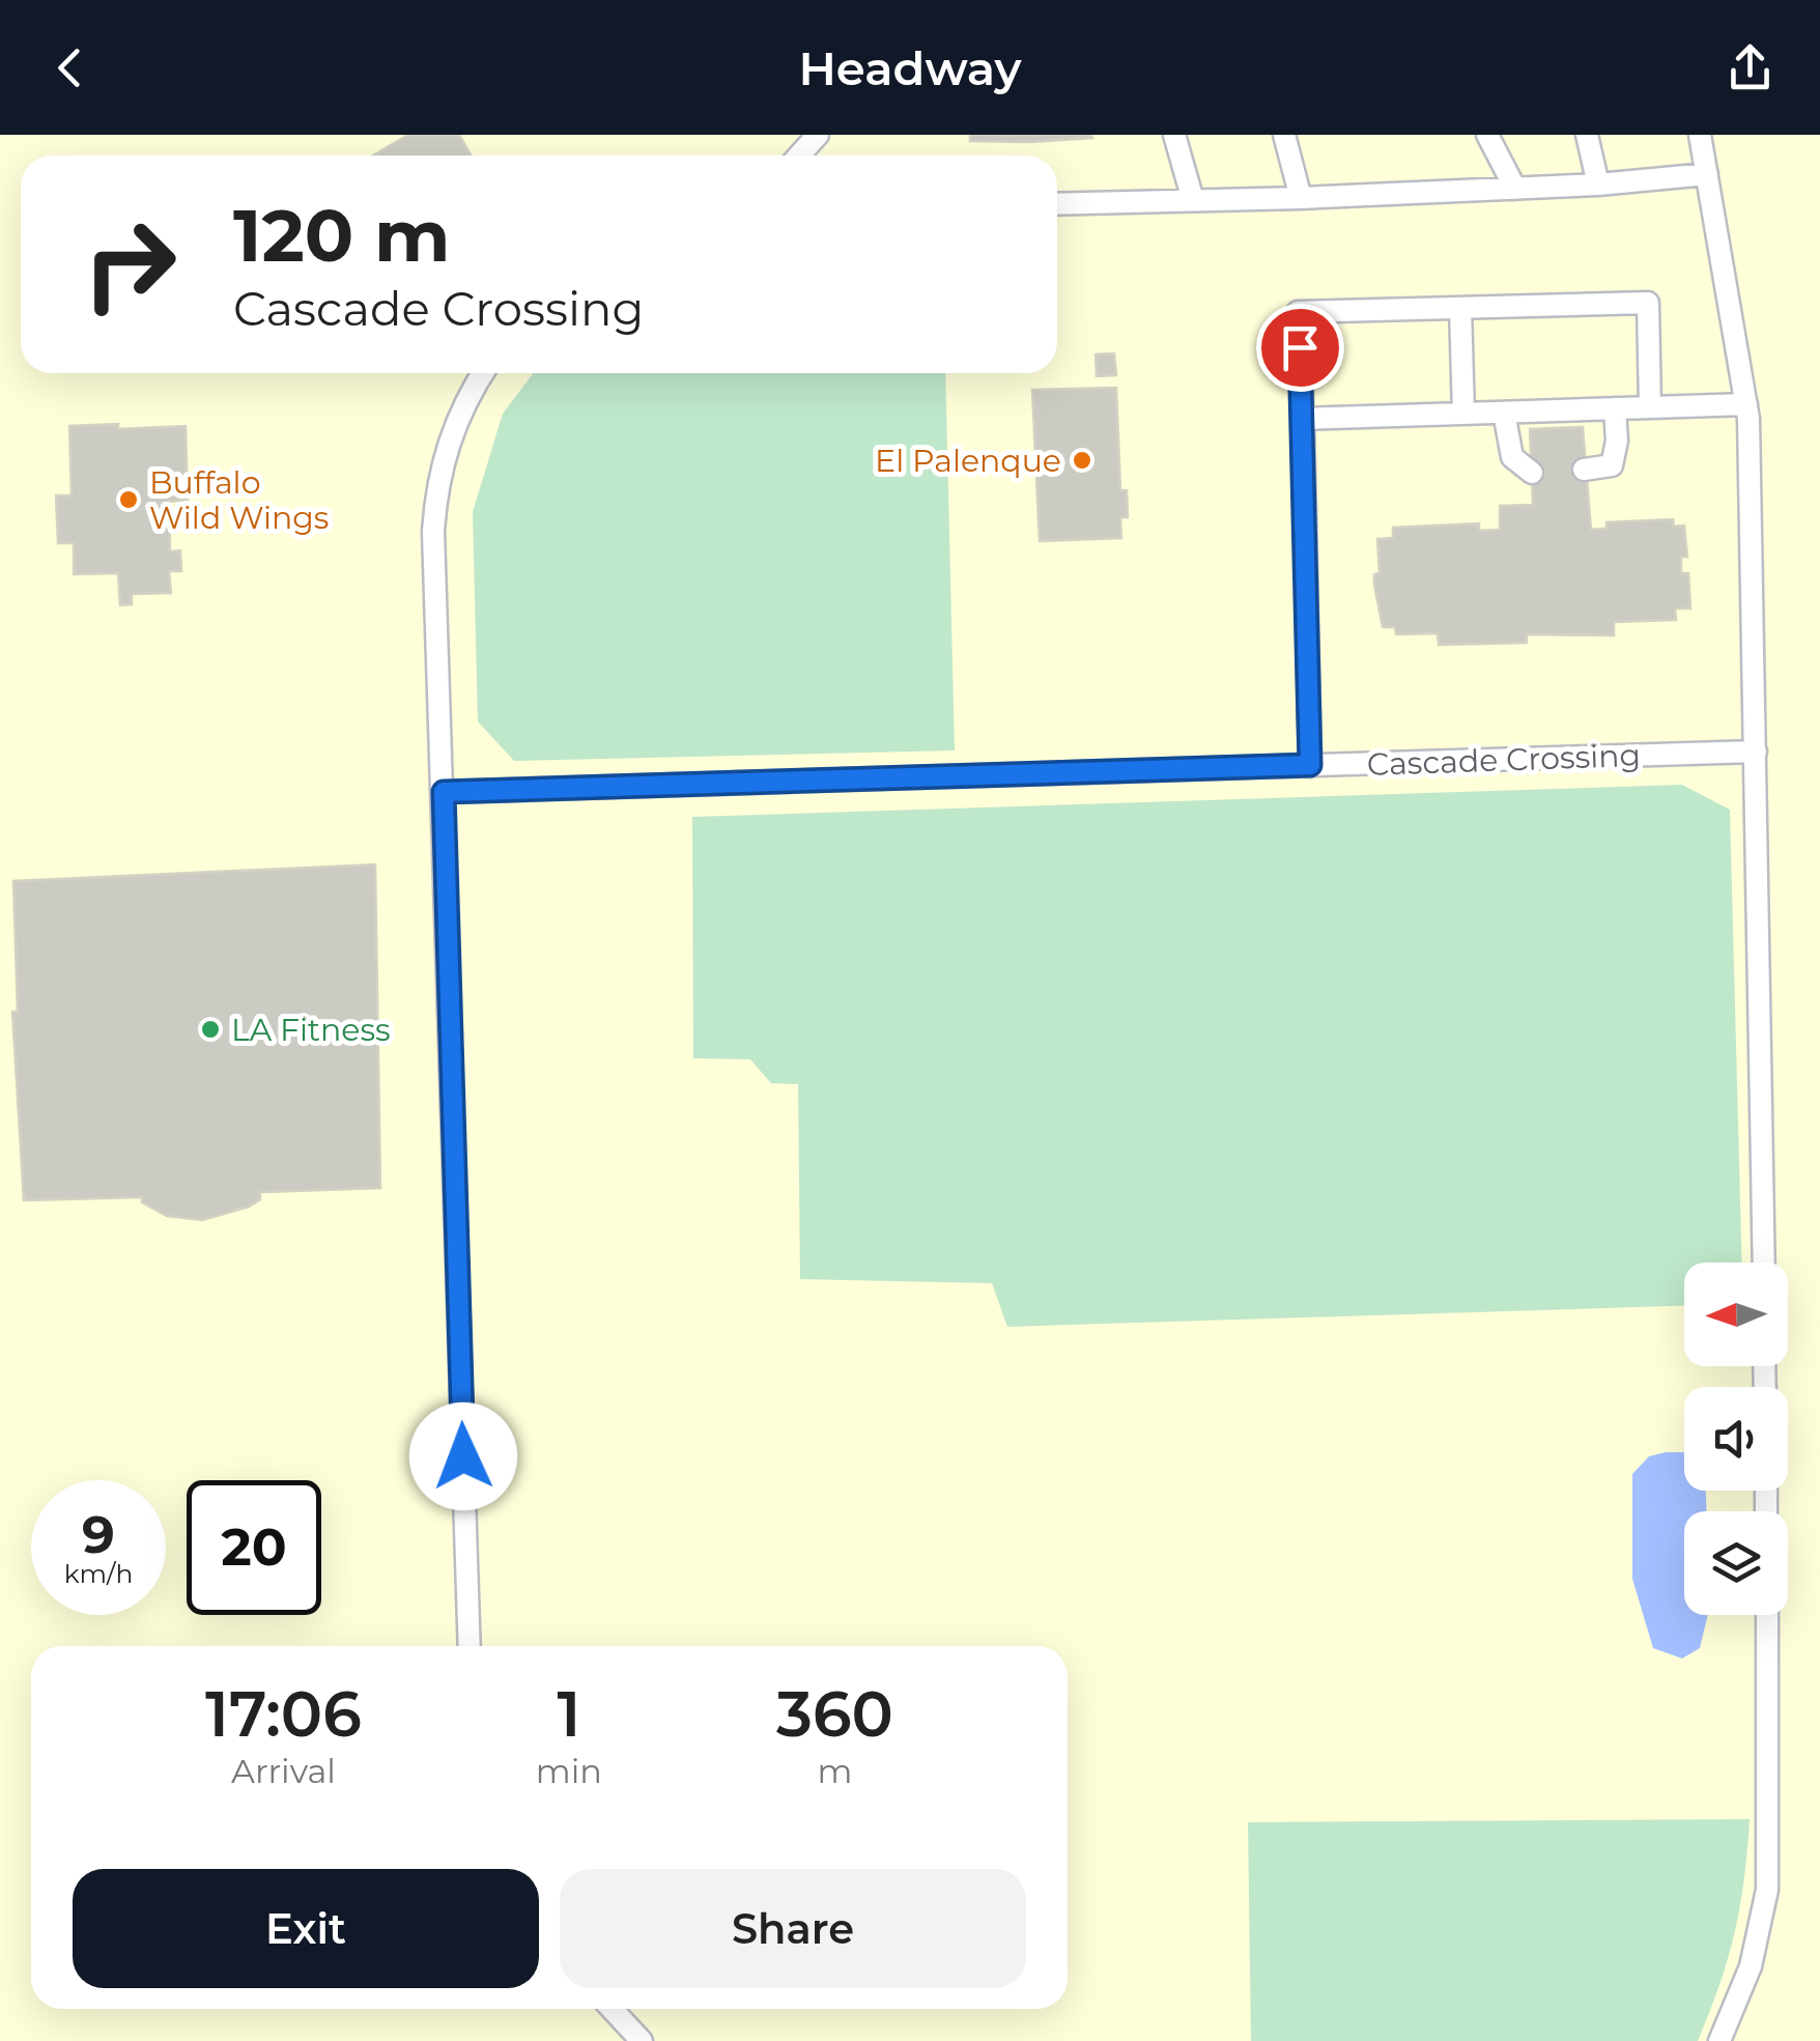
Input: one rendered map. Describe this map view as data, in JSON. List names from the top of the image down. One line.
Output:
{"streets":{"lane":["Cascade Crossing"]},"places":["El Palenque","Buffalo Wild Wings","LA Fitness"],"north":"left","page":{"header":"Headway","turn":["120 m","Cascade Crossing"],"speed":"9 km/h","limit":"20","eta":["17:06","Arrival","1","min","360","m"],"buttons":["Exit","Share"]}}
